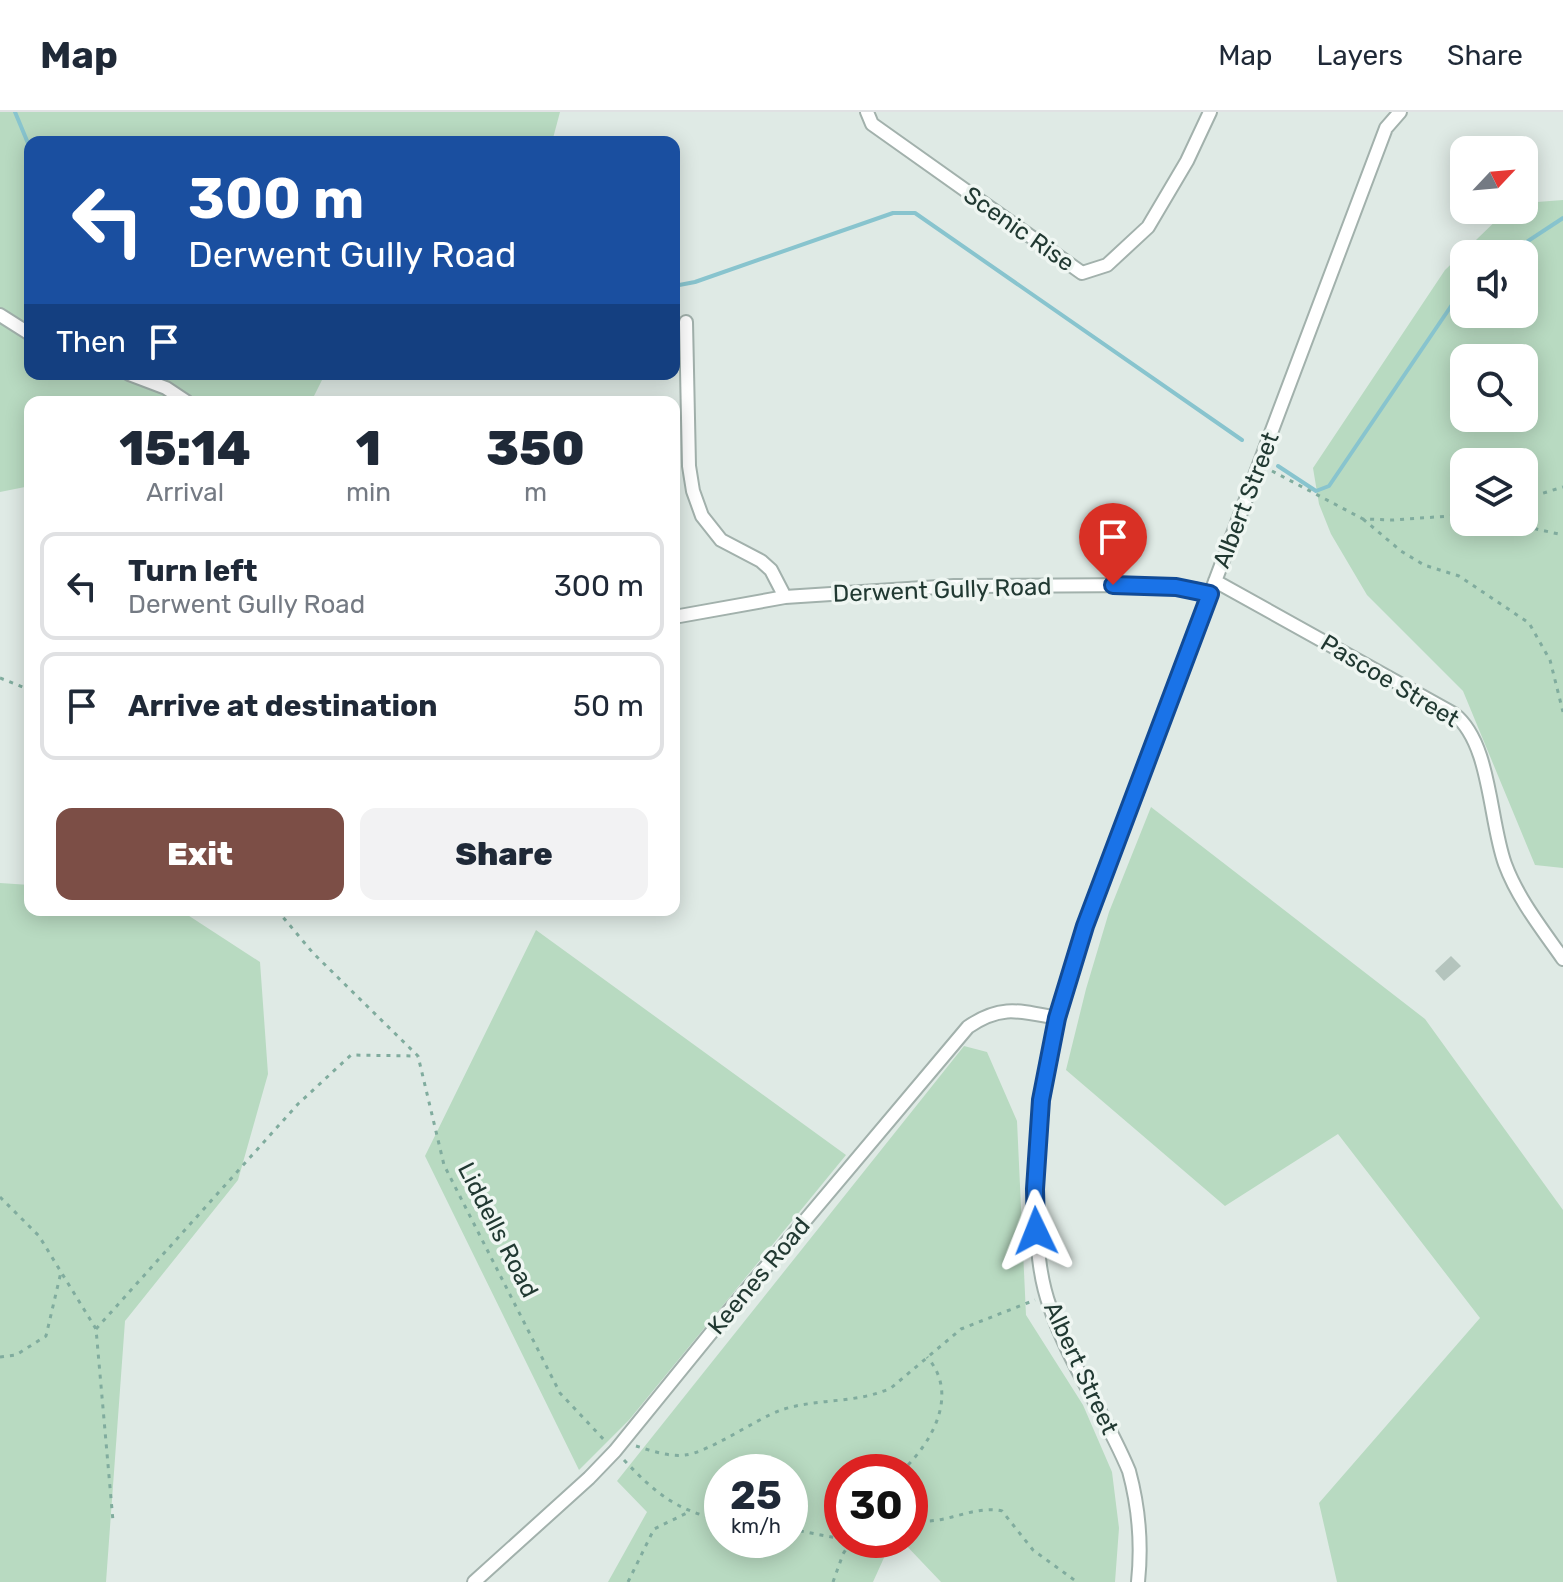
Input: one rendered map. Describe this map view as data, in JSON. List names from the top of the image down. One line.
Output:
{"streets":{"street":["Scenic Rise","Albert Street","Derwent Gully Road","Pascoe Street","Keenes Road"],"path":["Liddells Road"]},"crossings":[["Albert Street","Derwent Gully Road"],["Albert Street","Pascoe Street"],["Albert Street","Keenes Road"],["Liddells Road","Keenes Road"]],"north":"top right","page":{"header":"Map","nav":["Map","Layers","Share"],"turn":["300 m","Derwent Gully Road"],"then":"Then","eta":["15:14","Arrival","1","min","350","m"],"list":[{"name":"Turn left","note":"Derwent Gully Road","value":"300 m"},{"name":"Arrive at destination","value":"50 m"}],"buttons":["Exit","Share"],"speed":"25 km/h","limit":"30"}}
